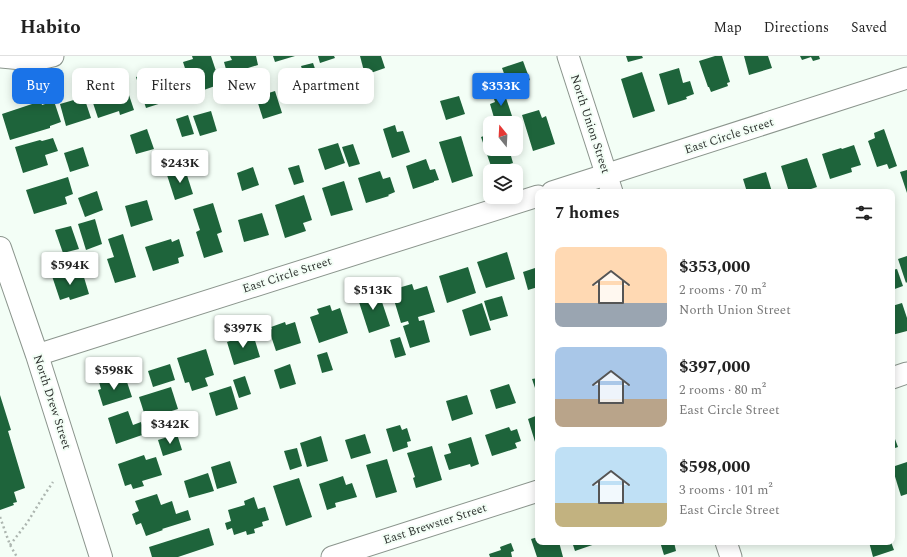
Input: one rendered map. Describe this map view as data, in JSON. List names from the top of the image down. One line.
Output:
{"streets":{"street":["North Union Street","East Circle Street","North Drew Street","East Brewster Street"]},"crossings":[["North Union Street","East Circle Street"],["East Circle Street","North Drew Street"]],"north":"top","page":{"header":"Habito","nav":["Map","Directions","Saved"],"chip":["Buy","Rent","Filters","New","Apartment"],"price":["$353K","$243K","$594K","$513K","$397K","$598K","$342K"],"heading":"7 homes","list":[{"name":"$353,000","note":"2 rooms · 70 m² · North Union Street"},{"name":"$397,000","note":"2 rooms · 80 m² · East Circle Street"},{"name":"$598,000","note":"3 rooms · 101 m² · East Circle Street"}]}}
